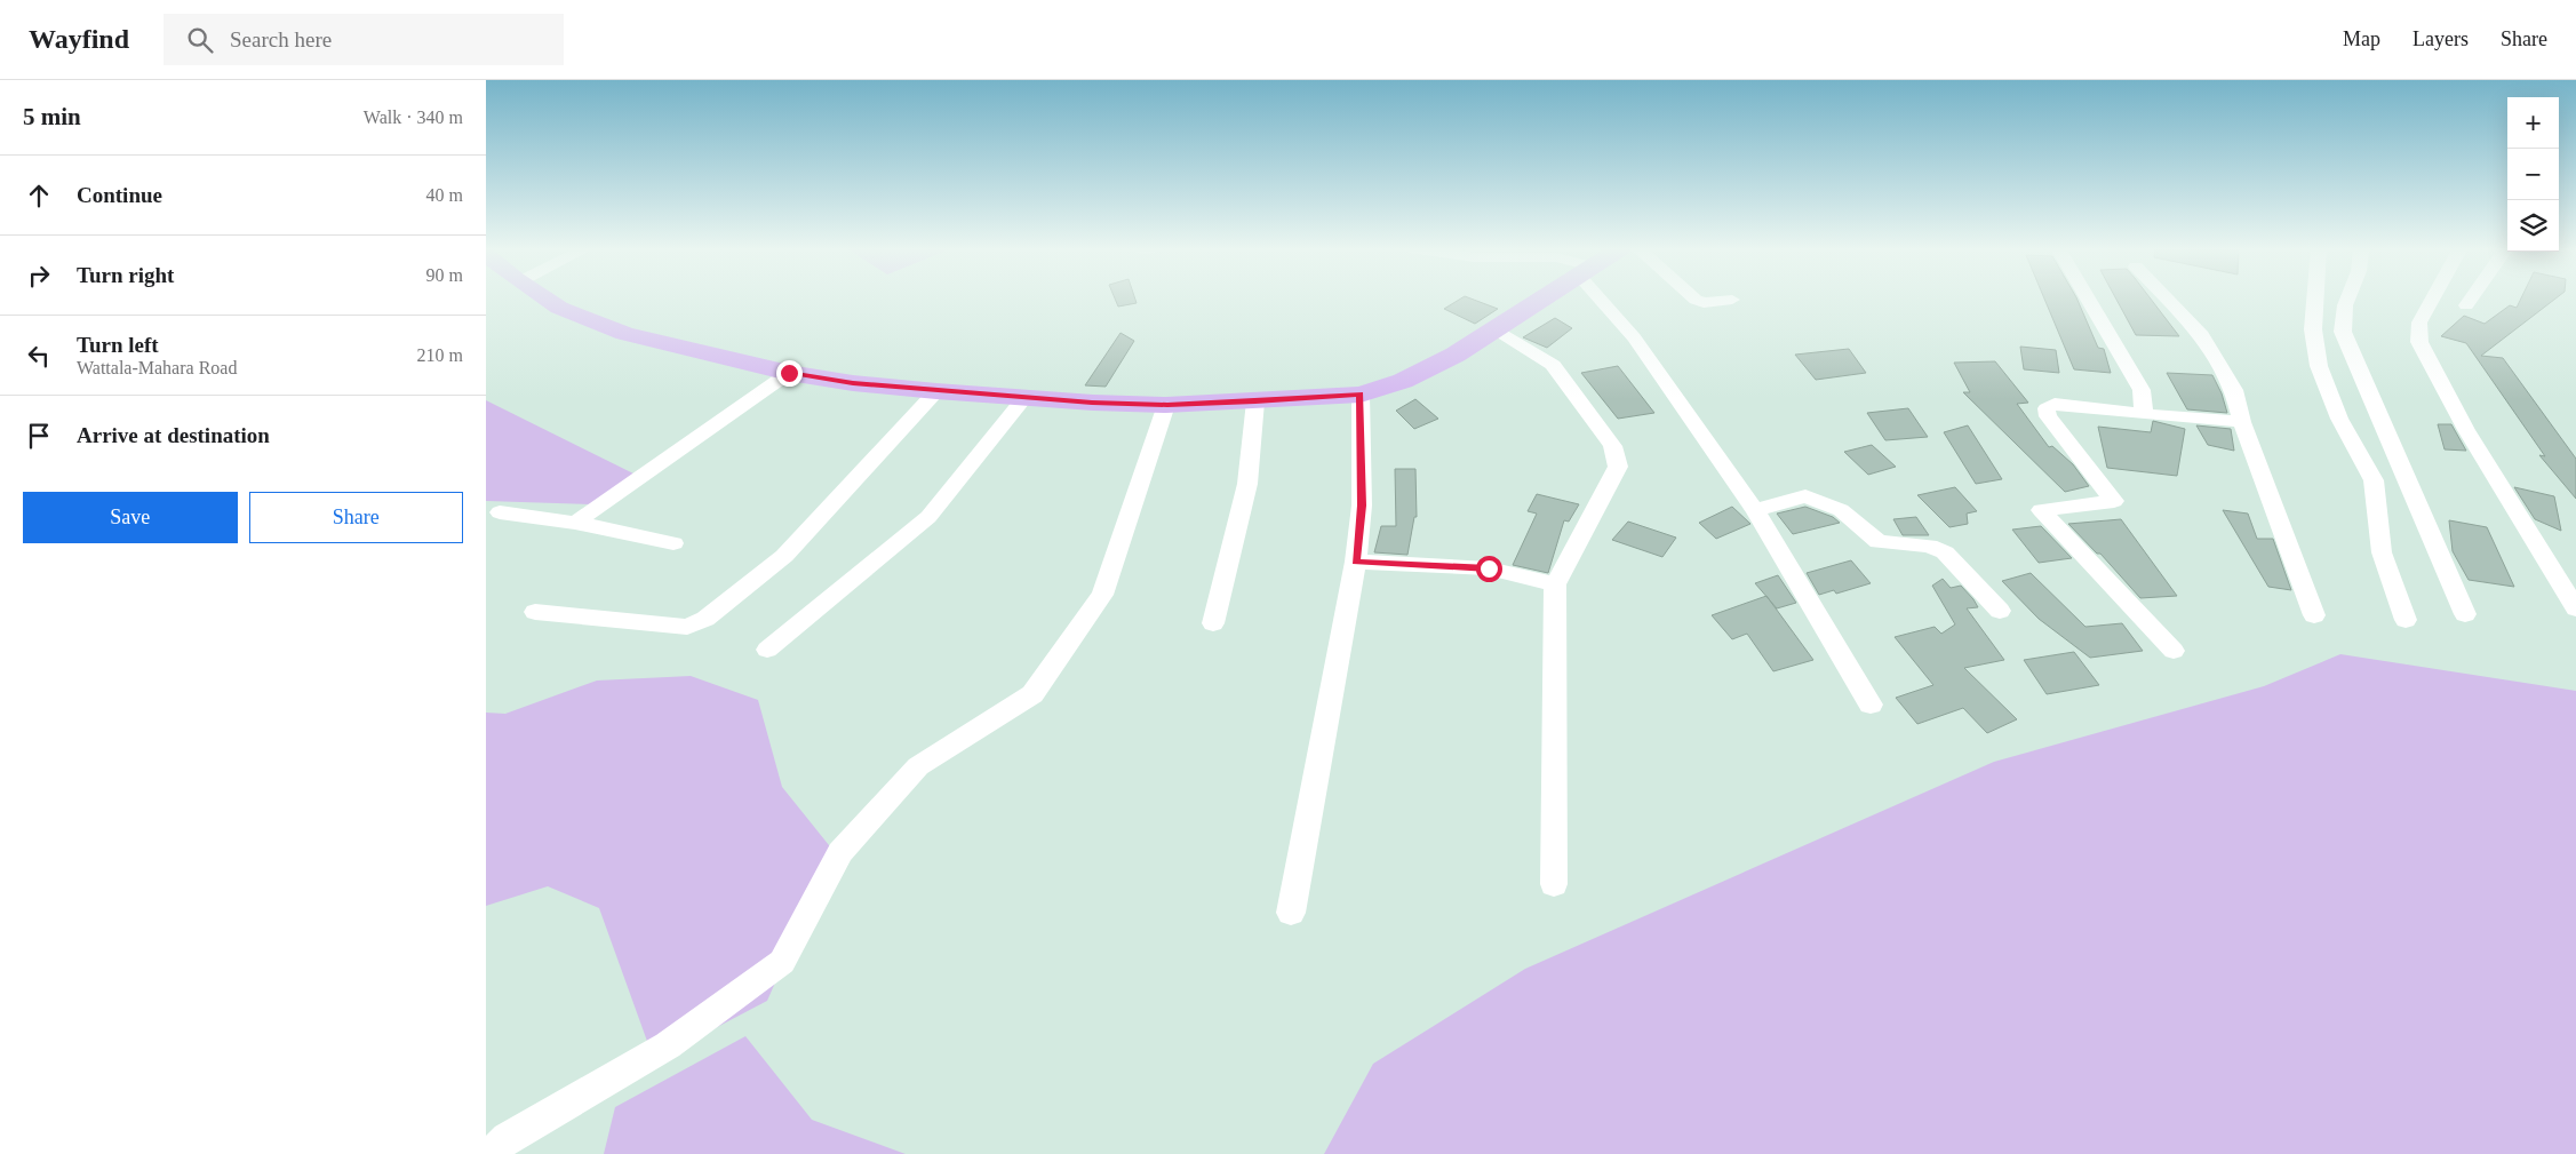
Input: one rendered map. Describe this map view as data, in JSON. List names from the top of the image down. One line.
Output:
{"page":{"header":"Wayfind","search":"Search here","nav":["Map","Layers","Share"],"heading":["5 min","Walk · 340 m"],"map_buttons":["+","−"],"list":[["Continue","40 m"],["Turn right","90 m"],["Turn left","Wattala-Mahara Road","210 m"],"Arrive at destination"],"buttons":["Save","Share"]}}
